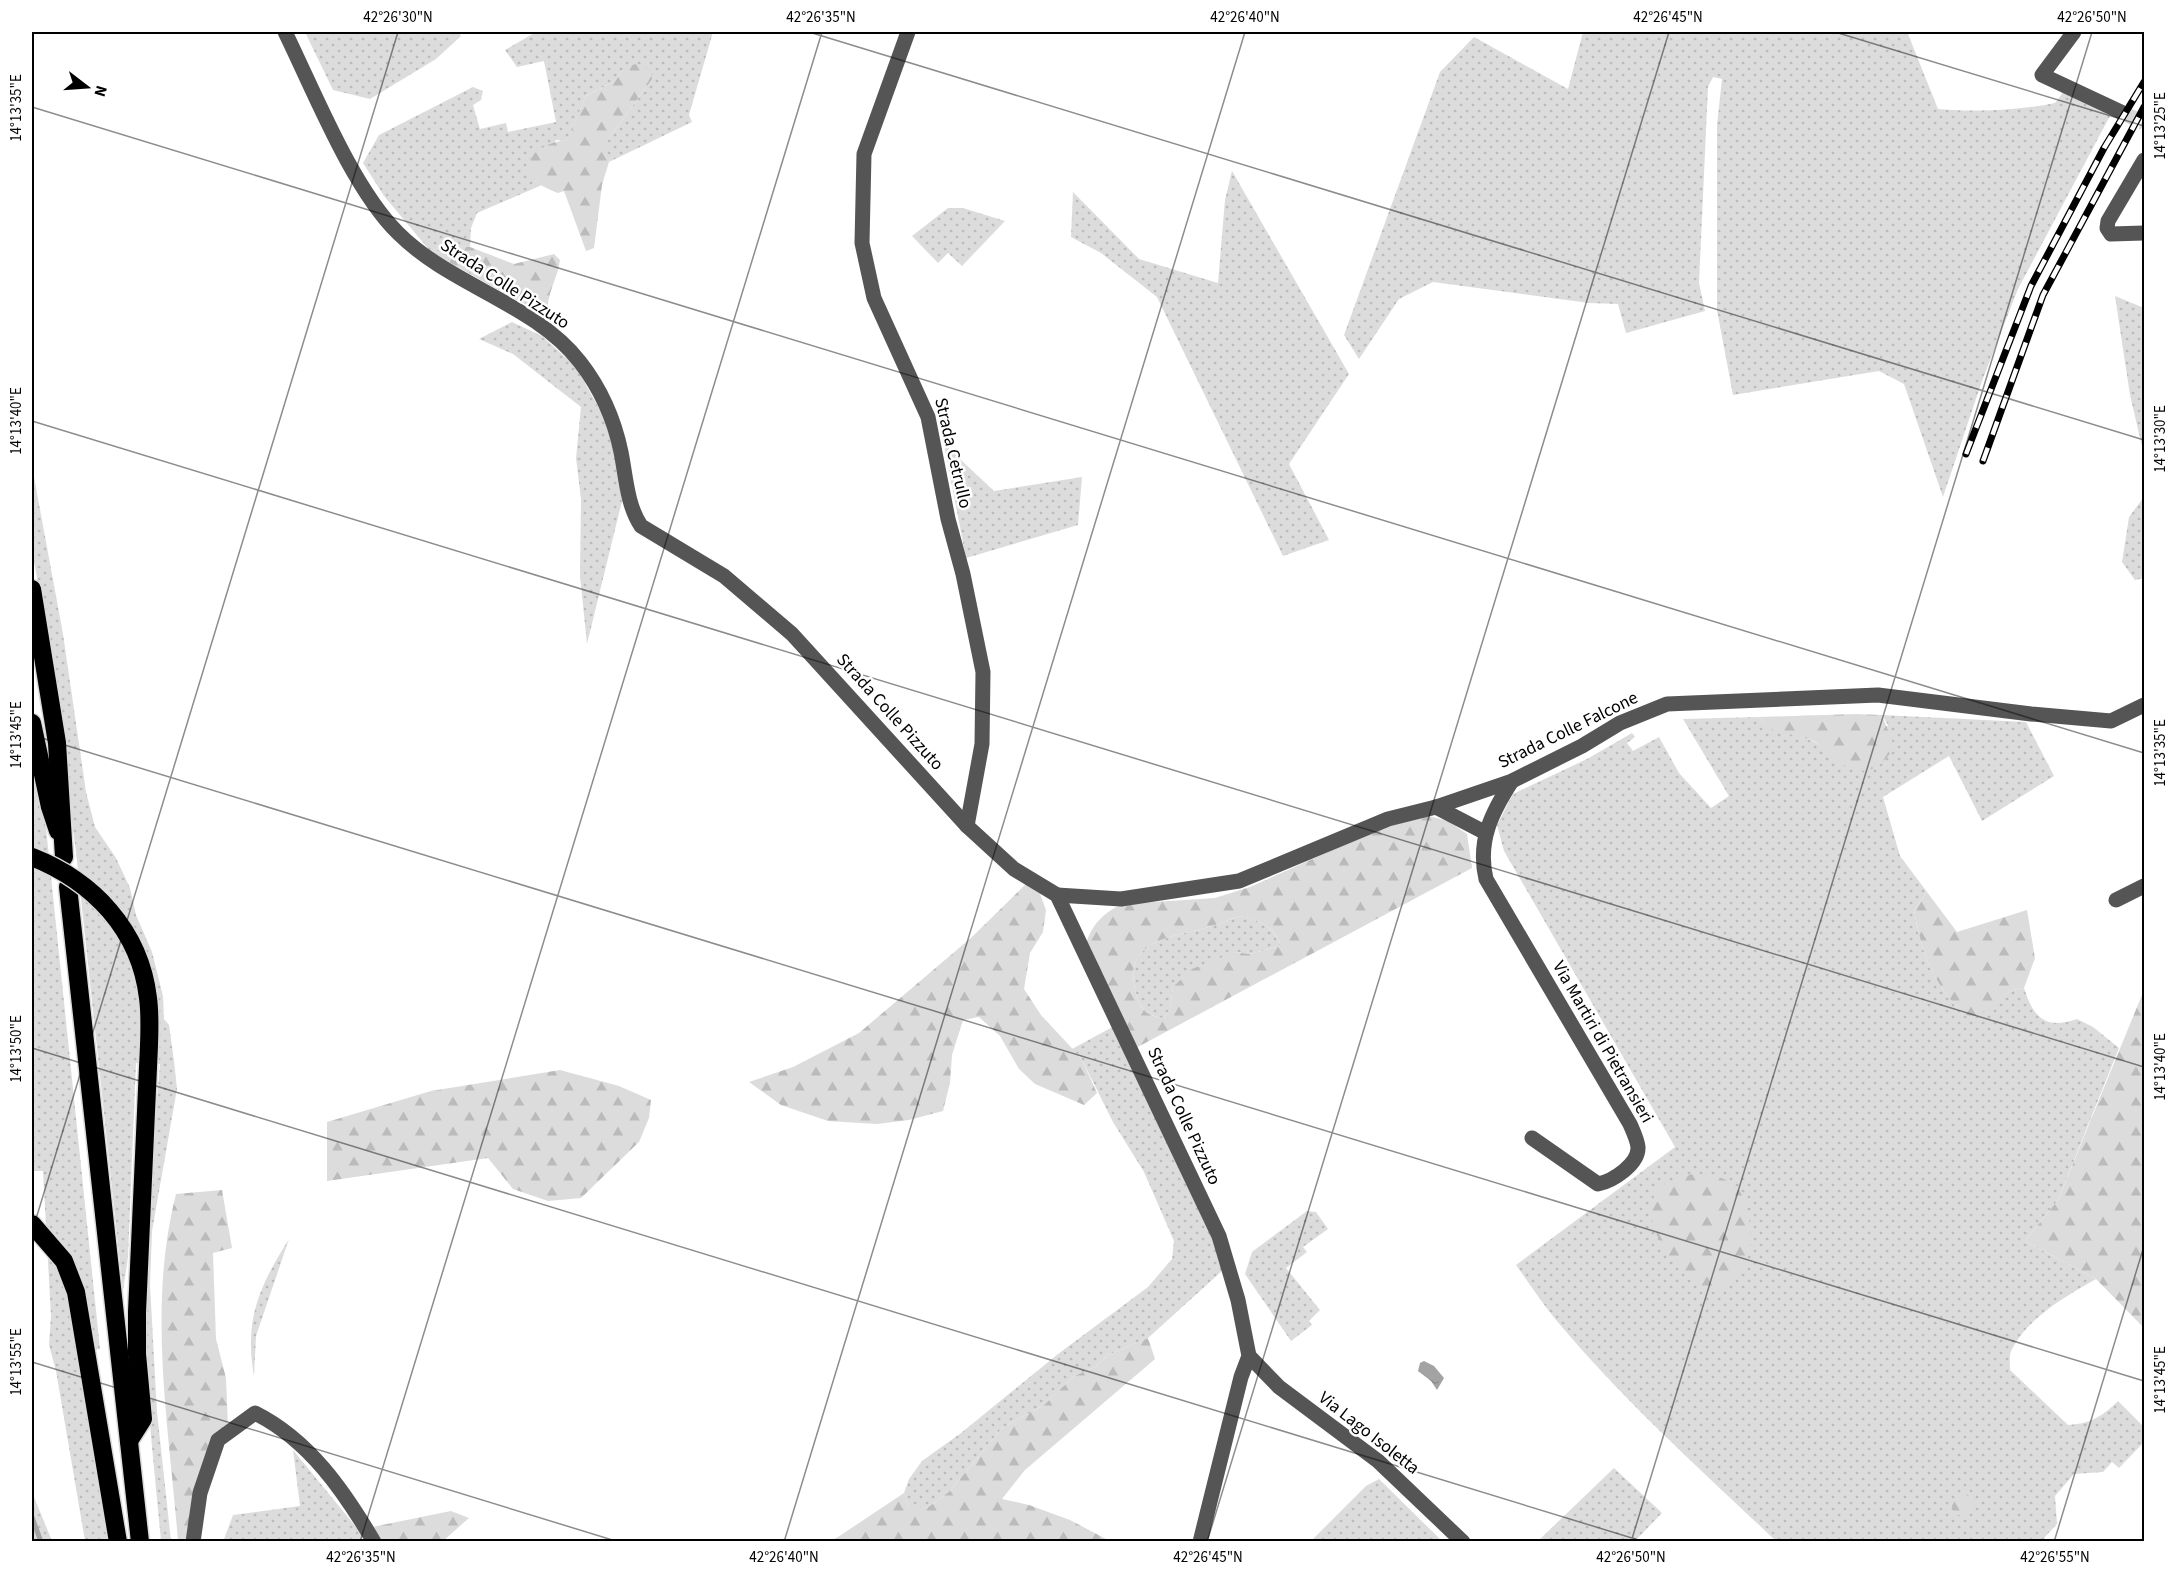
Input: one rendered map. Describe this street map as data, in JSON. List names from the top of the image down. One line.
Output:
{"streets":{"street":["Strada Colle Pizzuto","Strada Cetrullo","Strada Colle Falcone","Via Martiri di Pietransieri","Via Lago Isoletta"]},"crossings":[["Strada Colle Pizzuto","Strada Cetrullo"],["Strada Colle Pizzuto","Strada Colle Falcone"],["Strada Colle Pizzuto","Via Lago Isoletta"],["Strada Colle Falcone","Via Martiri di Pietransieri"]],"north":"right","coordinates":["42°26'30\"N","42°26'35\"N","42°26'40\"N","42°26'45\"N","42°26'50\"N","14°13'35\"E","14°13'25\"E","14°13'40\"E","14°13'30\"E","14°13'45\"E","14°13'50\"E","14°13'55\"E","42°26'55\"N"]}
